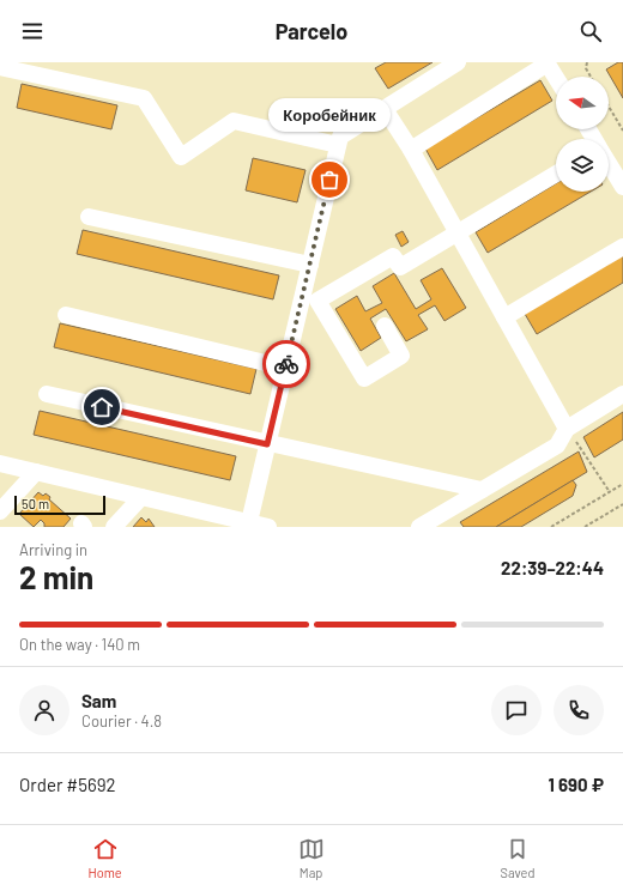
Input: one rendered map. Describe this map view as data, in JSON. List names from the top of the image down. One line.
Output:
{"places":["Коробейник"],"scale_bar":"50 m","north":"left","page":{"header":"Parcelo","bubble":"Коробейник","scale":"50 m","heading":["2 min","Arriving in","22:39–22:44"],"panel":["Sam","Courier · 4.8","Order #5692","1 690 ₽"],"bar":"On the way · 140 m","tabs":["Home","Map","Saved"]}}
